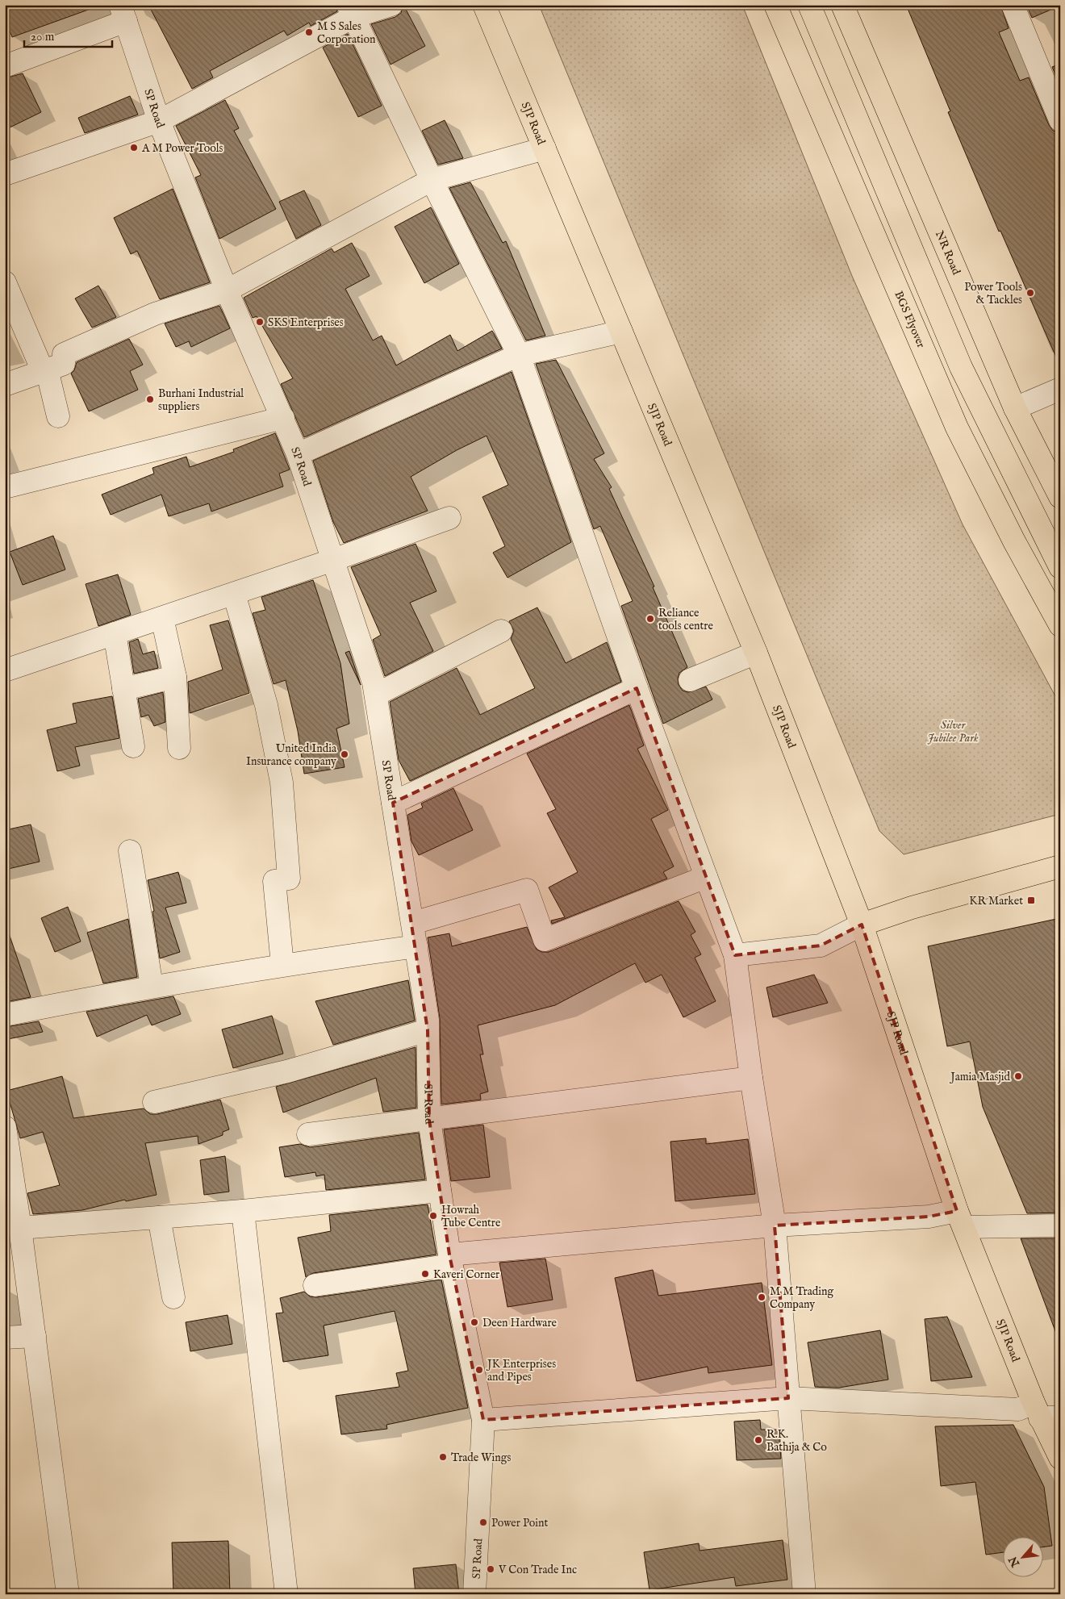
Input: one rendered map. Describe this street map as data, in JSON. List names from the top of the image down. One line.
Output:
{"streets":{"main road":["SJP Road","NR Road","BGS Flyover"],"street":["SP Road"]},"parks":["Silver Jubilee Park"],"places":{"other":["M S Sales Corporation","A M Power Tools","Power Tools & Tackles","SKS Enterprises","Burhani Industrial suppliers","Reliance tools centre","United India Insurance company","Jamia Masjid","Howrah Tube Centre","Kaveri Corner","M M Trading Company","Deen Hardware","JK Enterprises and Pipes","R.K. Bathija & Co","Trade Wings","Power Point","V Con Trade Inc"],"transit":["KR Market"]},"scale_bar":"20 m","north":"bottom left"}
